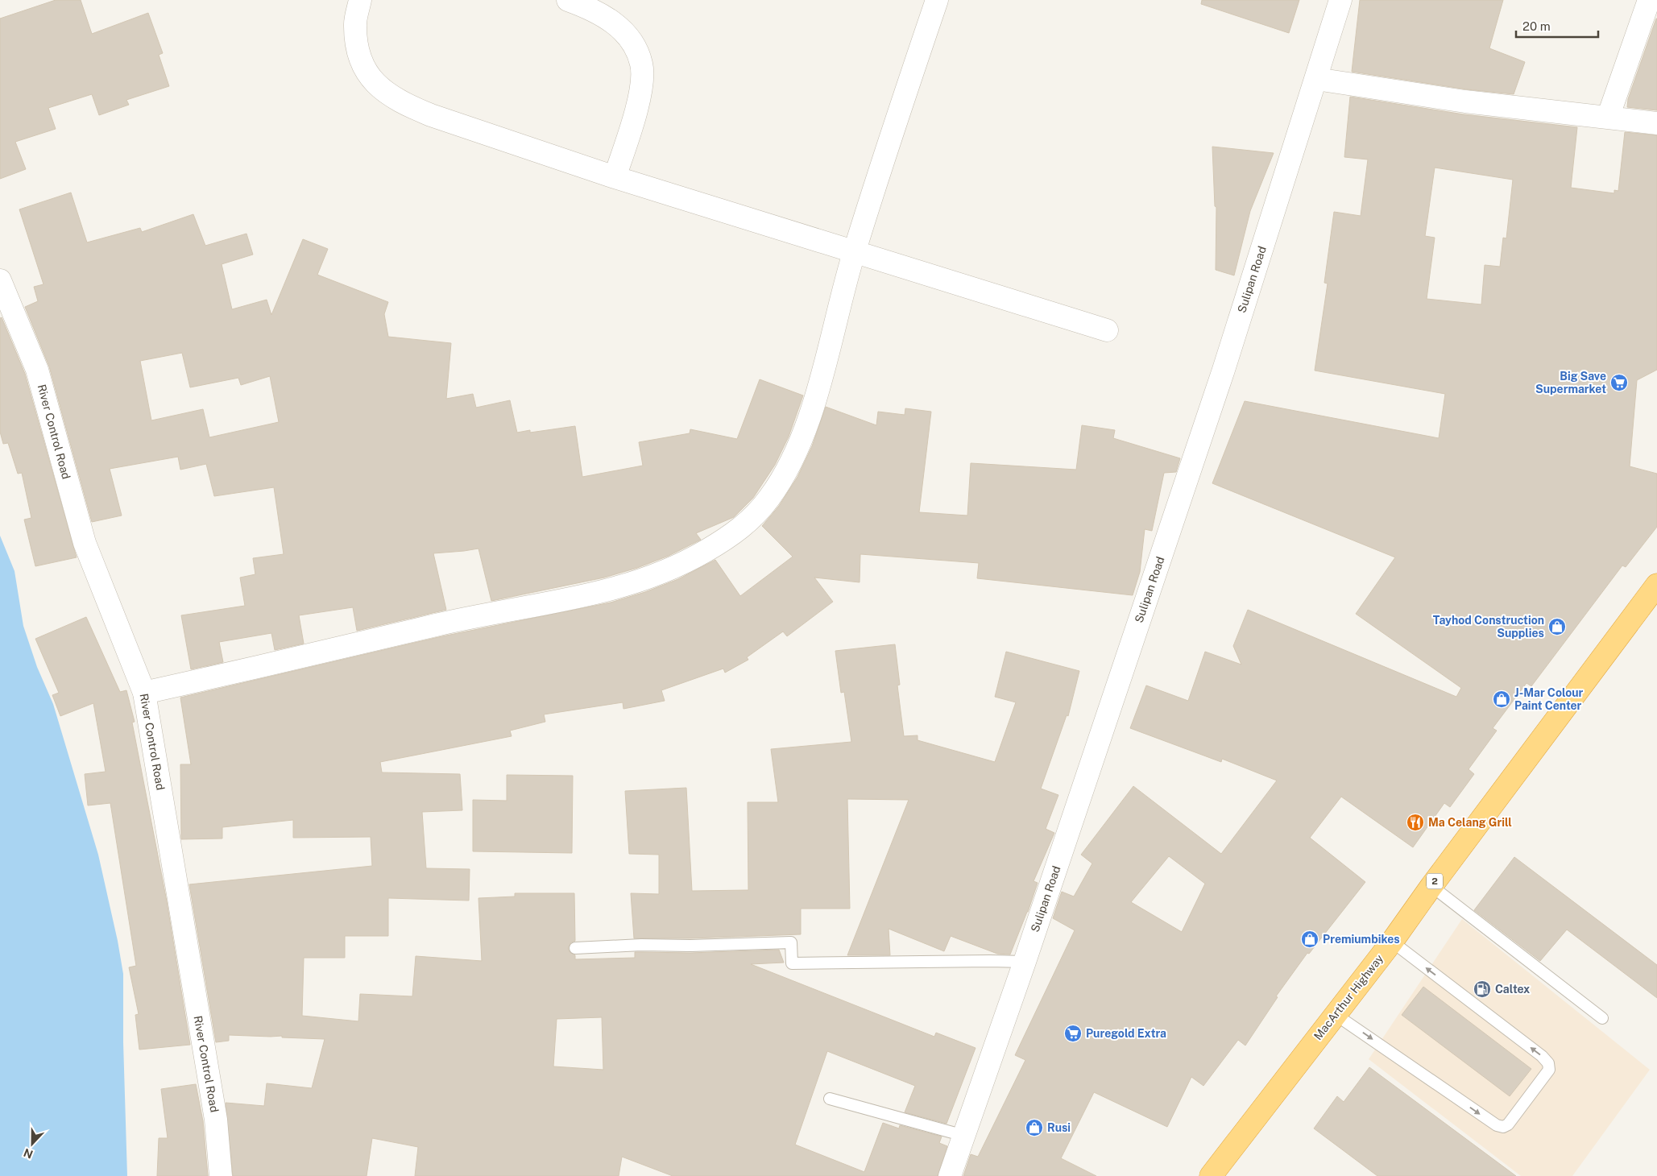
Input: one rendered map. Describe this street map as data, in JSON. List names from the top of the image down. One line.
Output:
{"streets":{"highway":["2","MacArthur Highway"],"street":["Sulipan Road","River Control Road"]},"places":{"supermarket":["Big Save Supermarket","Puregold Extra"],"shop":["Tayhod Construction Supplies","J-Mar Colour Paint Center","Premiumbikes","Rusi"],"restaurant":["Ma Celang Grill"],"fuel station":["Caltex"]},"scale_bar":"20 m","north":"bottom"}
